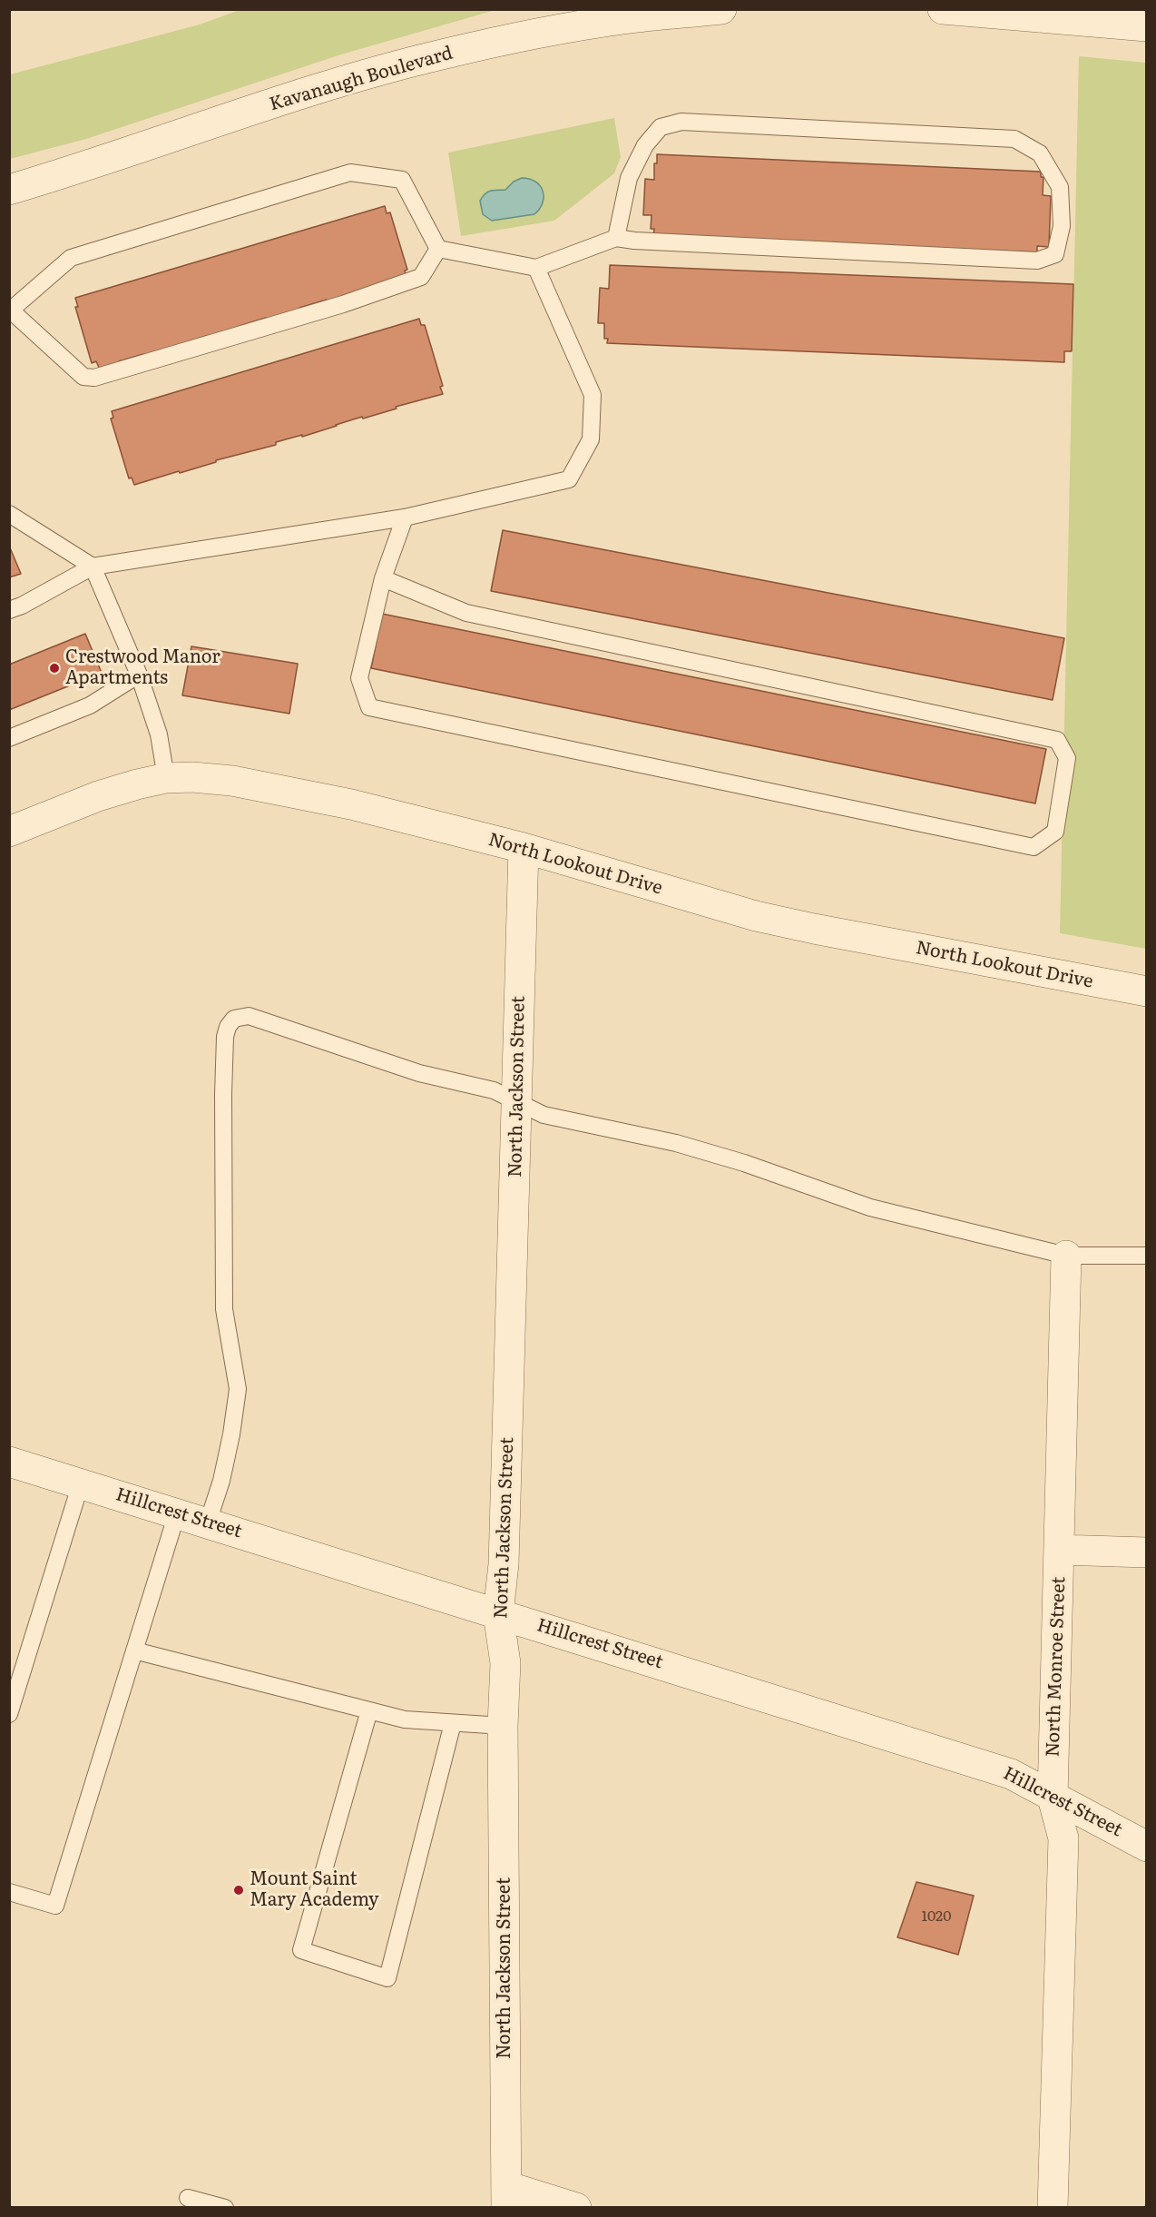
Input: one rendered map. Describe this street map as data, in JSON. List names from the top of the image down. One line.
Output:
{"streets":{"street":["Kavanaugh Boulevard","North Lookout Drive","North Jackson Street","Hillcrest Street","North Monroe Street"]},"crossings":[["North Lookout Drive","North Jackson Street"],["North Jackson Street","Hillcrest Street"],["Hillcrest Street","North Monroe Street"]],"places":["Crestwood Manor Apartments","Mount Saint Mary Academy"],"house_numbers":["1020"]}
